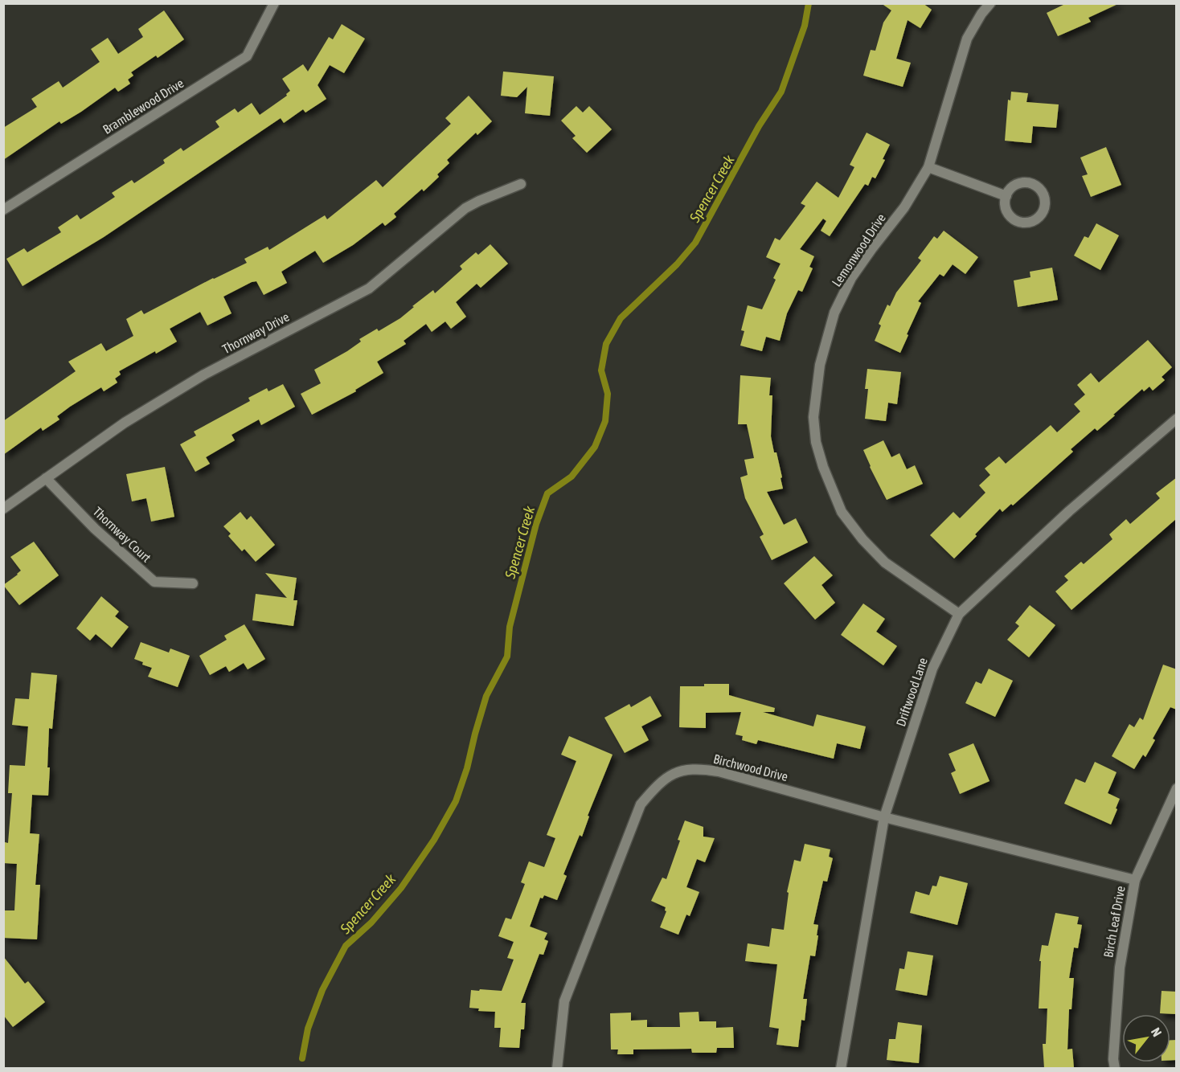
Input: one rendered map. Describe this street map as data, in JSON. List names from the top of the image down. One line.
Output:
{"streets":{"street":["Bramblewood Drive","Lemonwood Drive","Thornway Drive","Thornway Court","Driftwood Lane","Birchwood Drive","Birch Leaf Drive"]},"crossings":[["Lemonwood Drive","Driftwood Lane"],["Thornway Drive","Thornway Court"],["Driftwood Lane","Birchwood Drive"],["Birchwood Drive","Birch Leaf Drive"]],"water":["Spencer Creek"],"north":"top right"}
